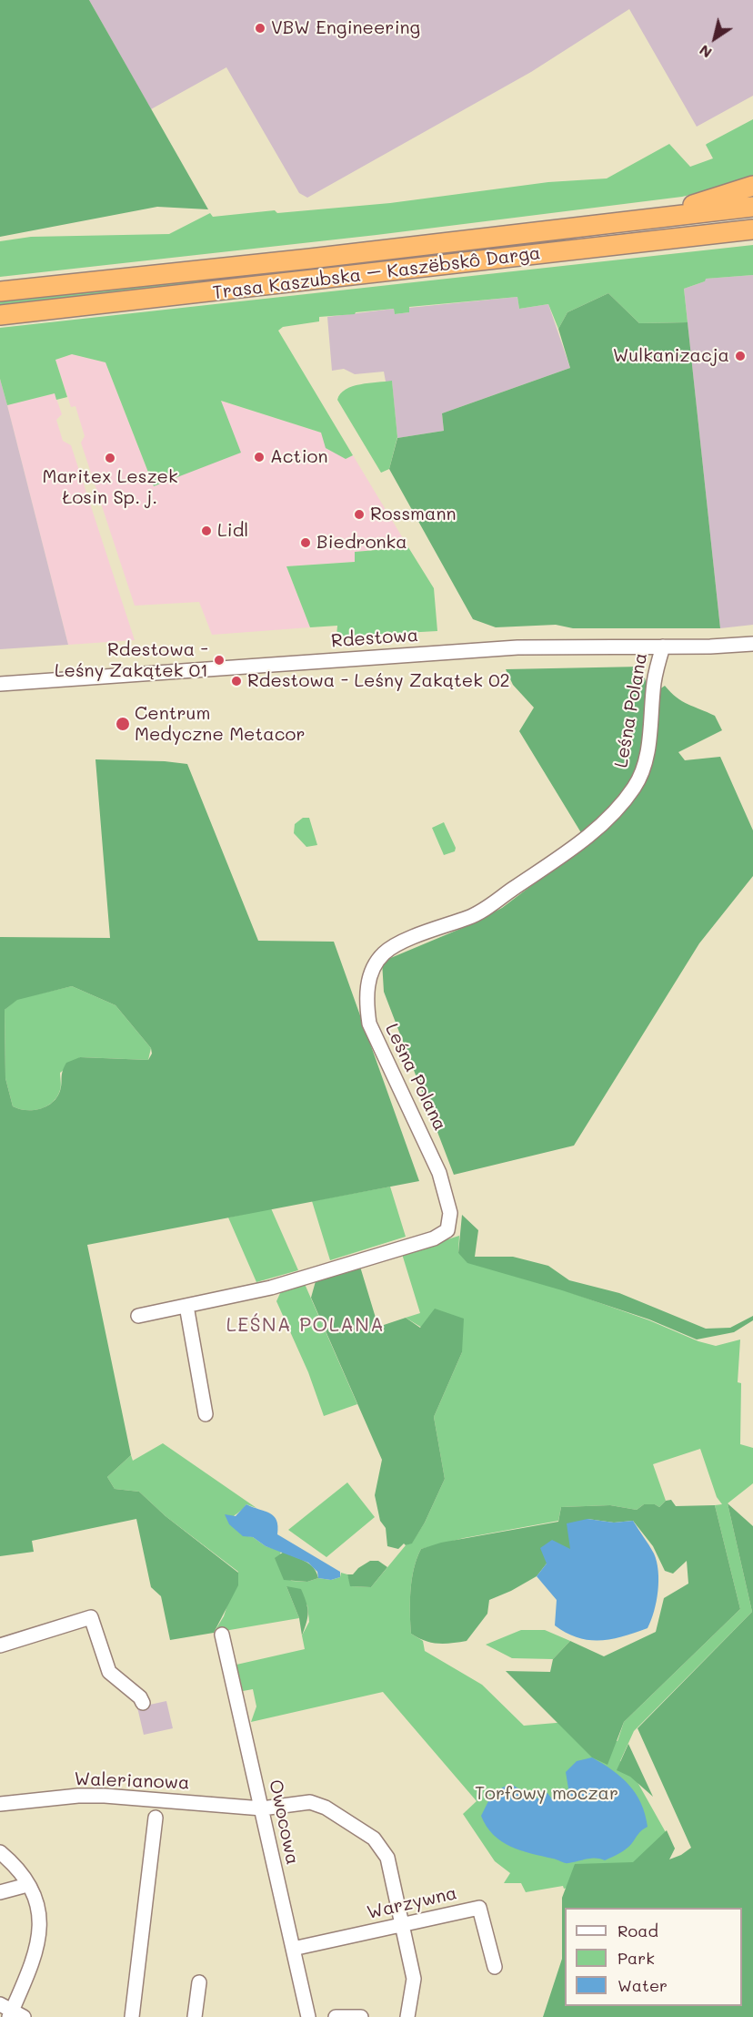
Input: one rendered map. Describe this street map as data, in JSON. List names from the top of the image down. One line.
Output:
{"streets":{"highway":["Trasa Kaszubska – Kaszëbskô Darga"],"street":["Rdestowa","Leśna Polana","Walerianowa","Owocowa","Warzywna"]},"crossings":[["Rdestowa","Leśna Polana"],["Walerianowa","Owocowa"],["Walerianowa","Warzywna"],["Owocowa","Warzywna"]],"districts":["LEŚNA POLANA"],"parks":["Torfowy moczar"],"places":["VBW Engineering","Wulkanizacja","Action","Maritex Leszek Łosin Sp. j.","Rossmann","Lidl","Biedronka","Rdestowa - Leśny Zakątek 01","Rdestowa - Leśny Zakątek 02","Centrum Medyczne Metacor"],"legend":["Road","Park","Water"],"north":"bottom left"}
